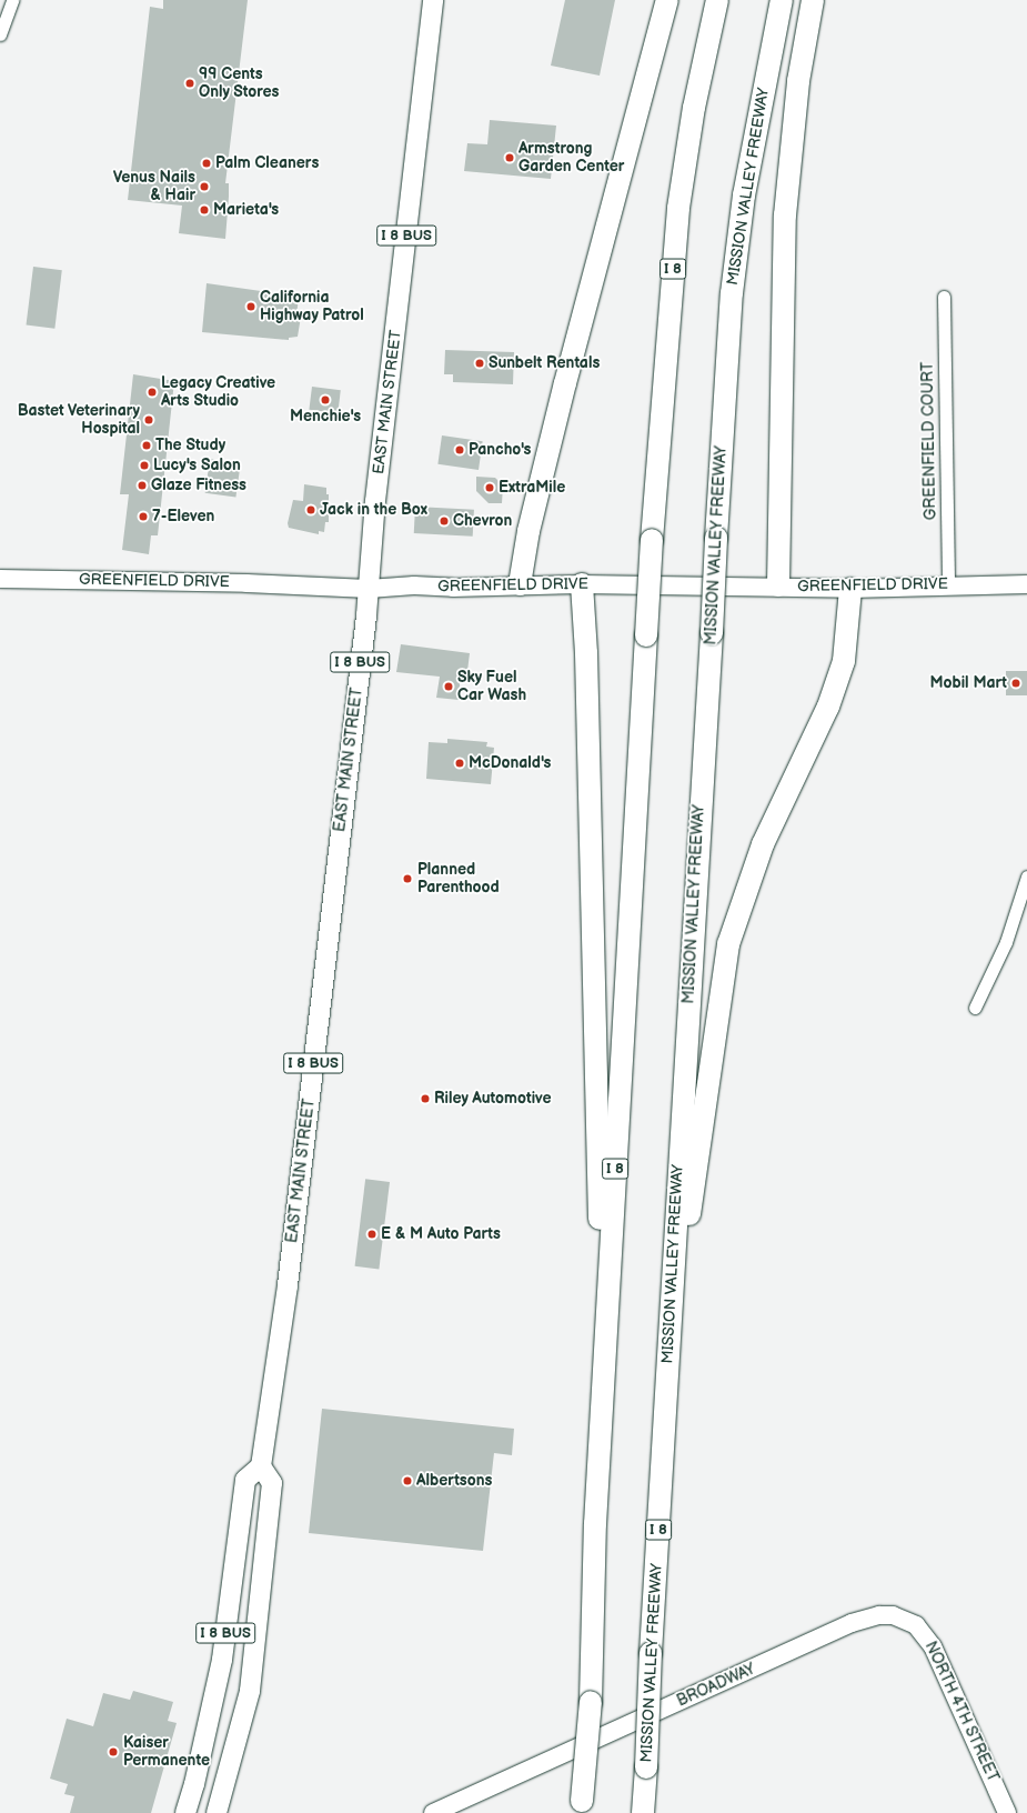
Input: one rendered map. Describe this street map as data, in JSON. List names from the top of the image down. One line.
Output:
{"streets":{"highway":["MISSION VALLEY FREEWAY","I 8"],"main road":["I 8 BUS","EAST MAIN STREET","GREENFIELD DRIVE","BROADWAY","NORTH 4TH STREET"],"street":["GREENFIELD COURT"]},"crossings":[["I 8 BUS","EAST MAIN STREET"],["EAST MAIN STREET","GREENFIELD DRIVE"],["GREENFIELD COURT","GREENFIELD DRIVE"],["BROADWAY","NORTH 4TH STREET"]],"places":["99 Cents Only Stores","Armstrong Garden Center","Palm Cleaners","Venus Nails & Hair","Marieta's","California Highway Patrol","Sunbelt Rentals","Legacy Creative Arts Studio","Menchie's","Bastet Veterinary Hospital","The Study","Pancho's","Lucy's Salon","Glaze Fitness","ExtraMile","Jack in the Box","7-Eleven","Chevron","Mobil Mart","Sky Fuel Car Wash","McDonald's","Planned Parenthood","Riley Automotive","E & M Auto Parts","Albertsons","Kaiser Permanente"]}
